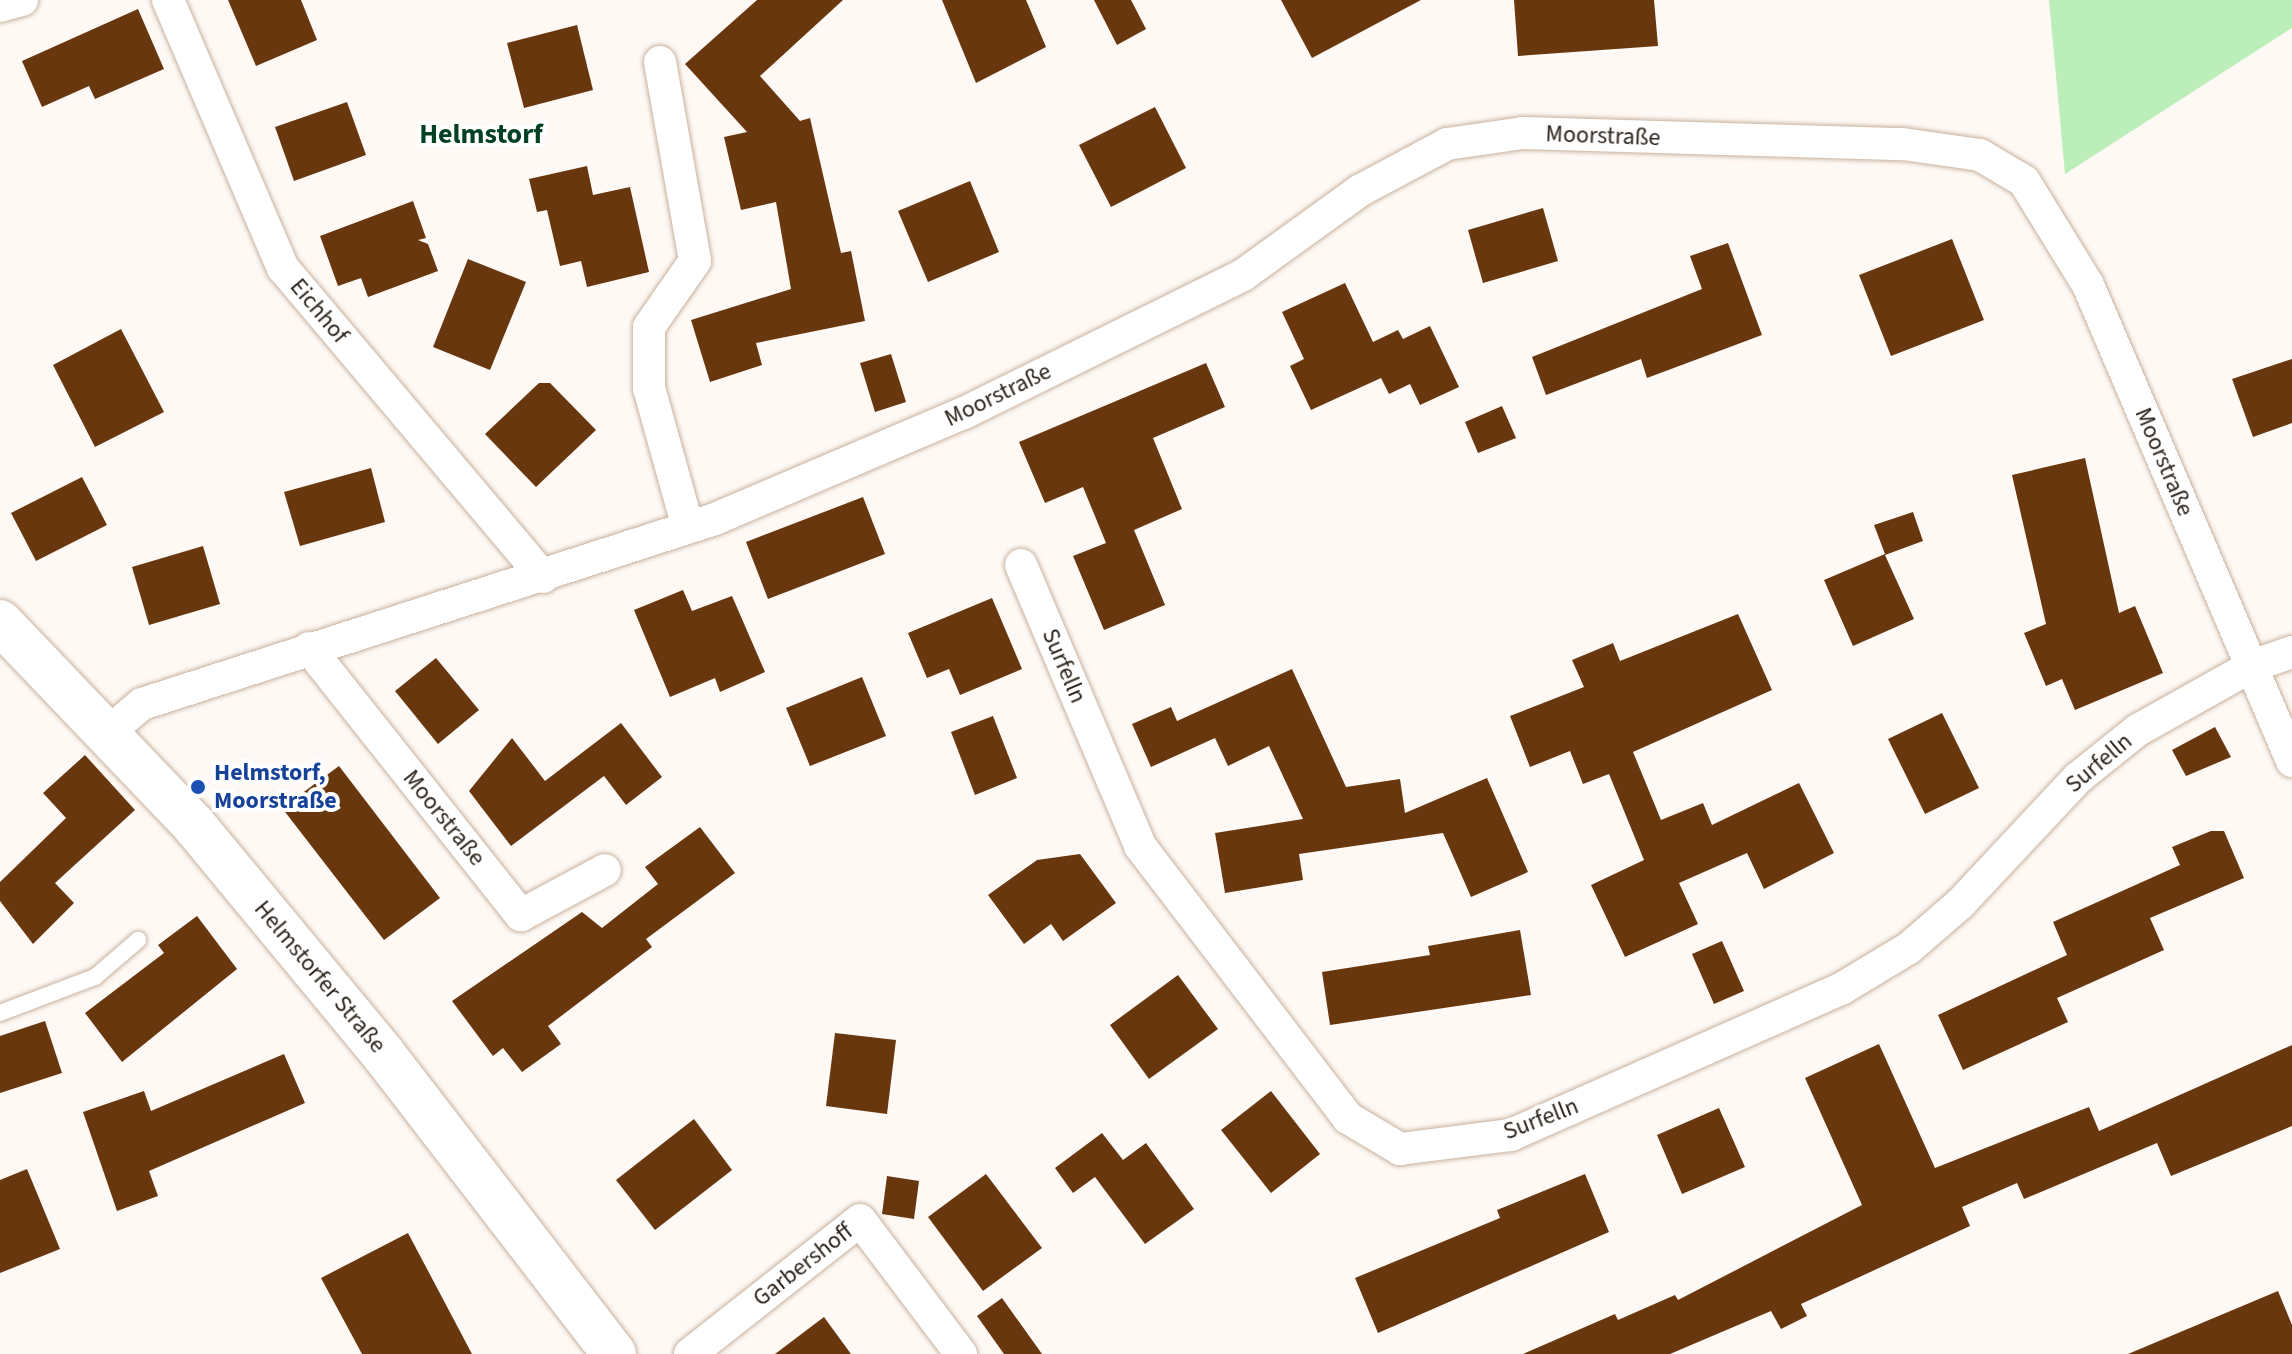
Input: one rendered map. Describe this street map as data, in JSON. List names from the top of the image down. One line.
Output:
{"streets":{"main road":["Helmstorfer Straße"],"street":["Moorstraße","Eichhof","Surfelln","Garbershoff"]},"crossings":[["Moorstraße","Eichhof"],["Moorstraße","Surfelln"],["Moorstraße","Helmstorfer Straße"]],"districts":["Helmstorf"],"places":["Helmstorf, Moorstraße"]}
